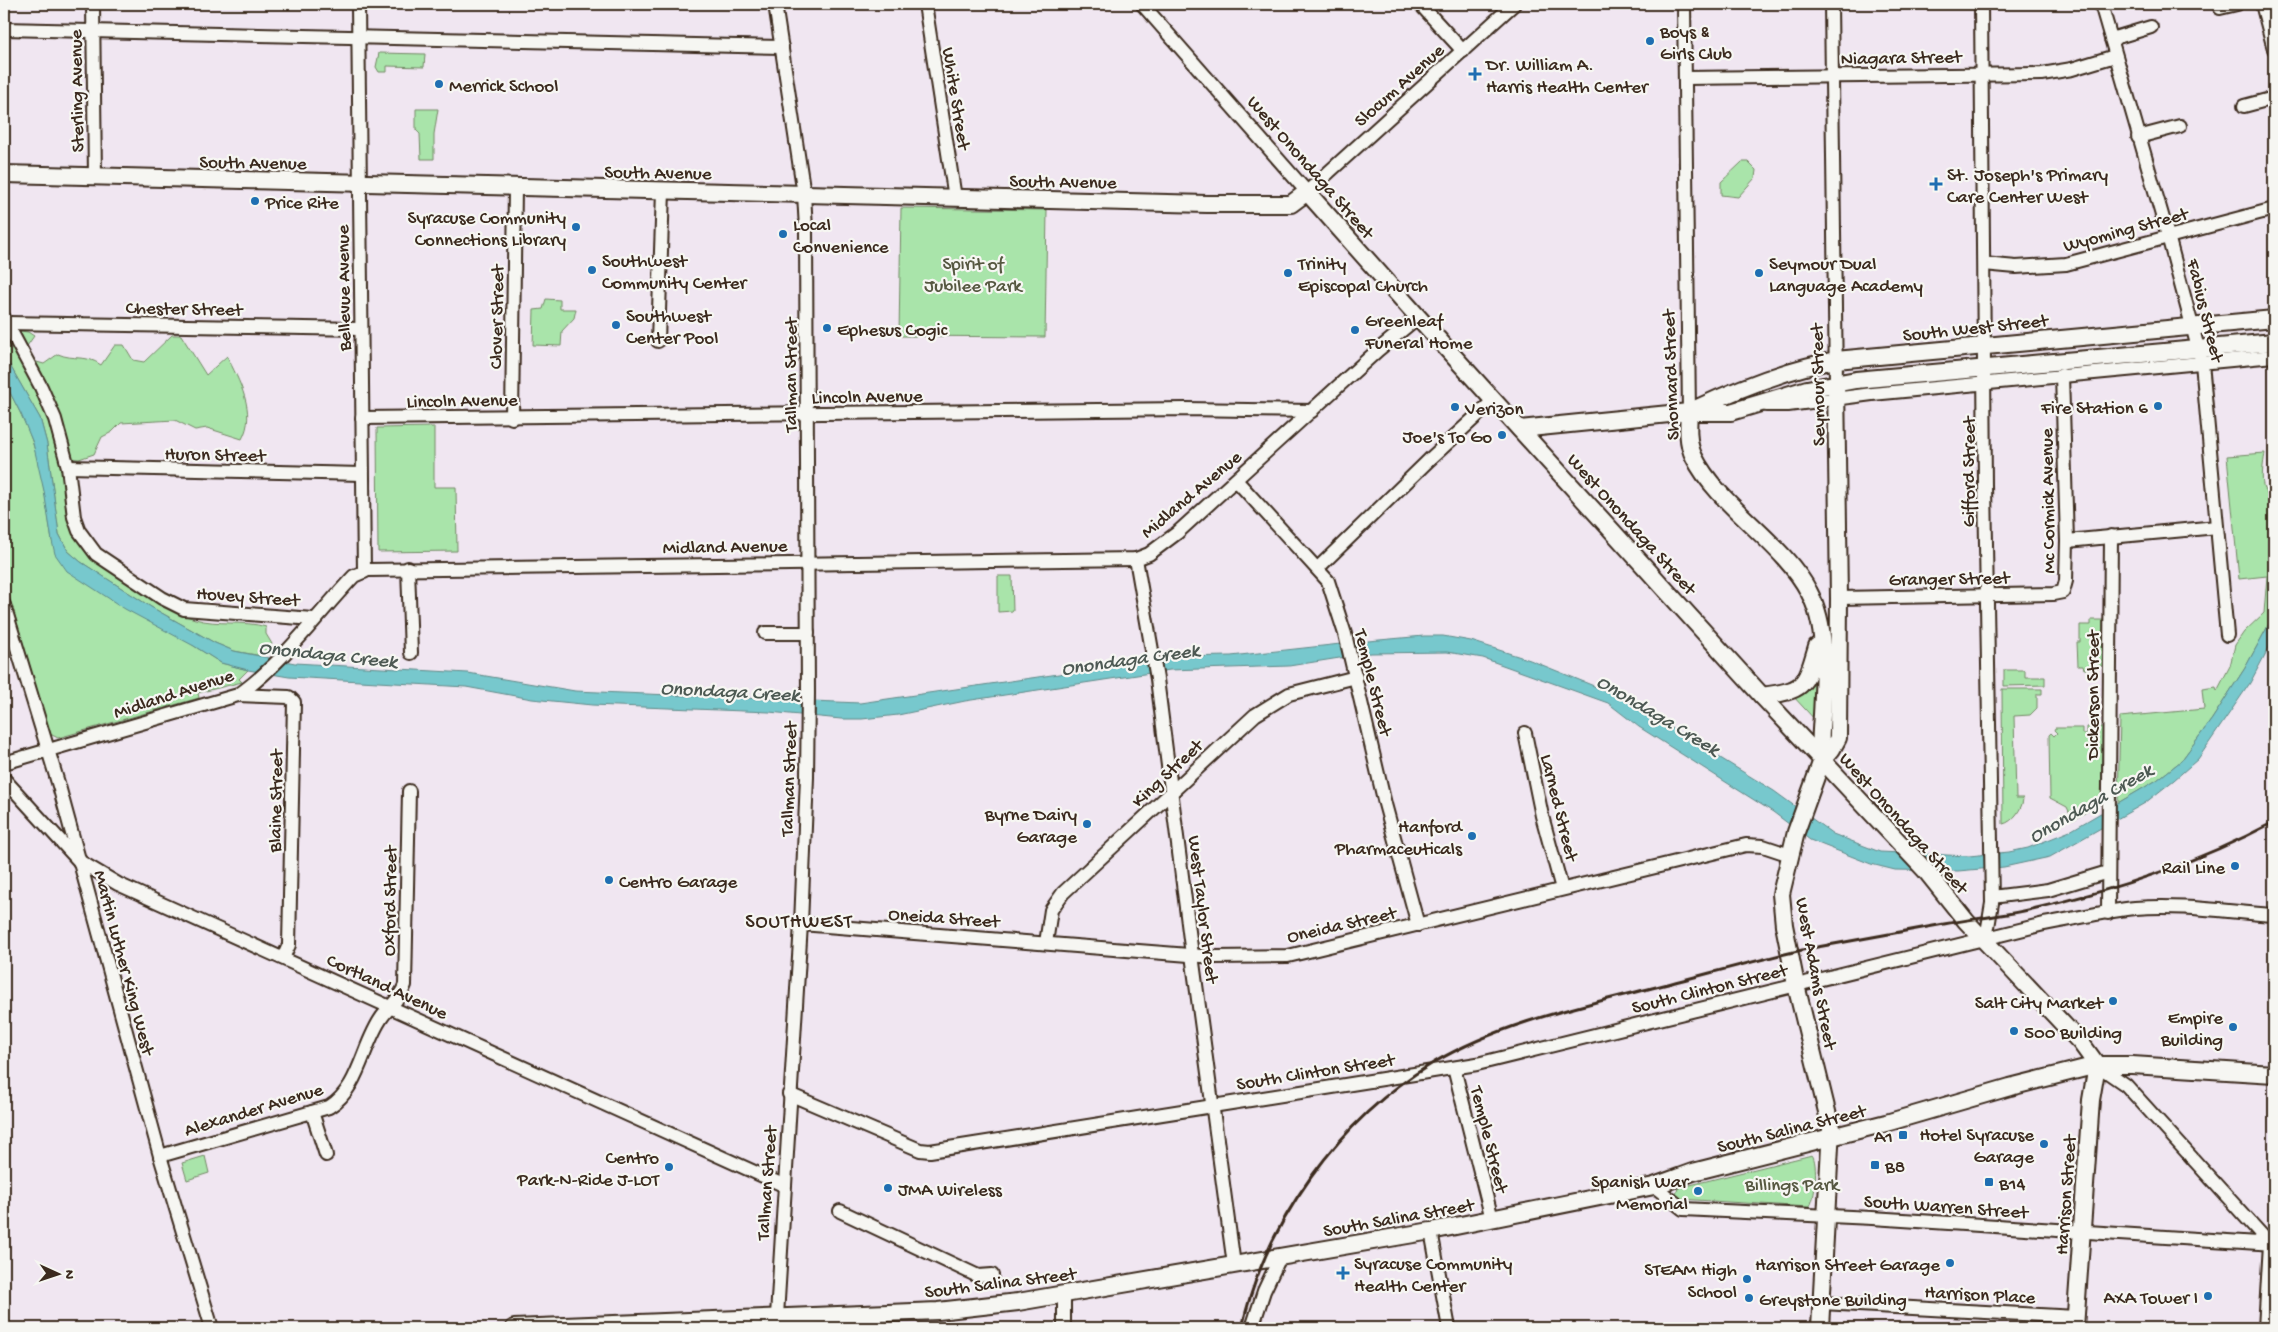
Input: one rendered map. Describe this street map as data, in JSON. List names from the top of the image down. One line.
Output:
{"streets":{"main road":["South Avenue","West Onondaga Street","South West Street","Shonnard Street","Seymour Street","West Adams Street","South Salina Street","Harrison Street"],"street":["Niagara Street","Slocum Avenue","Sterling Avenue","White Street","Wyoming Street","Bellevue Avenue","Chester Street","Fabius Street","Clover Street","Tallman Street","Lincoln Avenue","Huron Street","Gifford Street","Midland Avenue","Mc Cormick Avenue","Granger Street","Hovey Street","Temple Street","Dickerson Street","King Street","Blaine Street","Larned Street","Oxford Street","West Taylor Street","Oneida Street","Martin Luther King West","Cortland Avenue","South Clinton Street","Alexander Avenue","South Warren Street","Harrison Place"]},"crossings":[["Niagara Street","Fabius Street"],["Niagara Street","Shonnard Street"],["Niagara Street","Seymour Street"],["Niagara Street","Gifford Street"],["Slocum Avenue","South Avenue"],["Slocum Avenue","West Onondaga Street"],["Sterling Avenue","South Avenue"],["White Street","South Avenue"],["South Avenue","West Onondaga Street"],["South Avenue","Bellevue Avenue"],["South Avenue","Clover Street"],["South Avenue","Tallman Street"],["West Onondaga Street","South West Street"],["West Onondaga Street","Shonnard Street"],["West Onondaga Street","Seymour Street"],["West Onondaga Street","Gifford Street"],["West Onondaga Street","Midland Avenue"],["West Onondaga Street","West Adams Street"],["West Onondaga Street","South Clinton Street"],["West Onondaga Street","South Salina Street"],["West Onondaga Street","Harrison Street"],["Wyoming Street","Fabius Street"],["Wyoming Street","Gifford Street"],["Bellevue Avenue","Chester Street"],["Bellevue Avenue","Lincoln Avenue"],["Bellevue Avenue","Huron Street"],["Bellevue Avenue","Midland Avenue"],["Fabius Street","South West Street"],["Clover Street","Lincoln Avenue"],["South West Street","Shonnard Street"],["South West Street","Seymour Street"],["South West Street","Gifford Street"],["South West Street","Mc Cormick Avenue"],["Tallman Street","Lincoln Avenue"],["Tallman Street","Midland Avenue"],["Tallman Street","Oneida Street"],["Tallman Street","Cortland Avenue"],["Tallman Street","South Clinton Street"],["Tallman Street","South Salina Street"],["Shonnard Street","Seymour Street"],["Shonnard Street","West Adams Street"],["Seymour Street","Granger Street"],["Seymour Street","West Adams Street"],["Lincoln Avenue","Midland Avenue"],["Huron Street","Hovey Street"],["Gifford Street","Granger Street"],["Gifford Street","South Clinton Street"],["Midland Avenue","Hovey Street"],["Midland Avenue","Temple Street"],["Midland Avenue","Blaine Street"],["Midland Avenue","West Taylor Street"],["Midland Avenue","Martin Luther King West"],["Mc Cormick Avenue","Granger Street"],["Temple Street","King Street"],["Temple Street","Oneida Street"],["Temple Street","South Clinton Street"],["Temple Street","South Salina Street"],["Dickerson Street","South Clinton Street"],["King Street","West Taylor Street"],["King Street","Oneida Street"],["Blaine Street","Cortland Avenue"],["Larned Street","Oneida Street"],["Oxford Street","Cortland Avenue"],["Oxford Street","Alexander Avenue"],["West Taylor Street","Oneida Street"],["West Taylor Street","South Clinton Street"],["West Taylor Street","South Salina Street"],["Oneida Street","West Adams Street"],["Martin Luther King West","Cortland Avenue"],["Martin Luther King West","Alexander Avenue"],["West Adams Street","South Clinton Street"],["West Adams Street","South Salina Street"],["West Adams Street","South Warren Street"],["West Adams Street","Harrison Place"],["Cortland Avenue","Alexander Avenue"],["South Salina Street","Harrison Street"],["South Salina Street","South Warren Street"],["Harrison Street","South Warren Street"],["Harrison Street","Harrison Place"]],"districts":["SOUTHWEST"],"water":["Onondaga Creek"],"parks":["Spirit of Jubilee Park","Billings Park"],"places":{"other":["Boys & Girls Club","Merrick School","Price Rite","Syracuse Community Connections Library","Local Convenience","Southwest Community Center","Trinity Episcopal Church","Seymour Dual Language Academy","Southwest Center Pool","Ephesus Cogic","Greenleaf Funeral Home","Fire Station 6","Verizon","Joe's To Go","Byrne Dairy Garage","Hanford Pharmaceuticals","Rail Line","Centro Garage","Salt City Market","Empire Building","500 Building","Hotel Syracuse Garage","Centro Park-N-Ride J-LOT","JMA Wireless","Spanish War Memorial","Harrison Street Garage","STEAM High School","AXA Tower I","Greystone Building"],"health":["Dr. William A. Harris Health Center","St. Joseph's Primary Care Center West","Syracuse Community Health Center"],"transit":["A1","B8","B14"]},"north":"right"}
